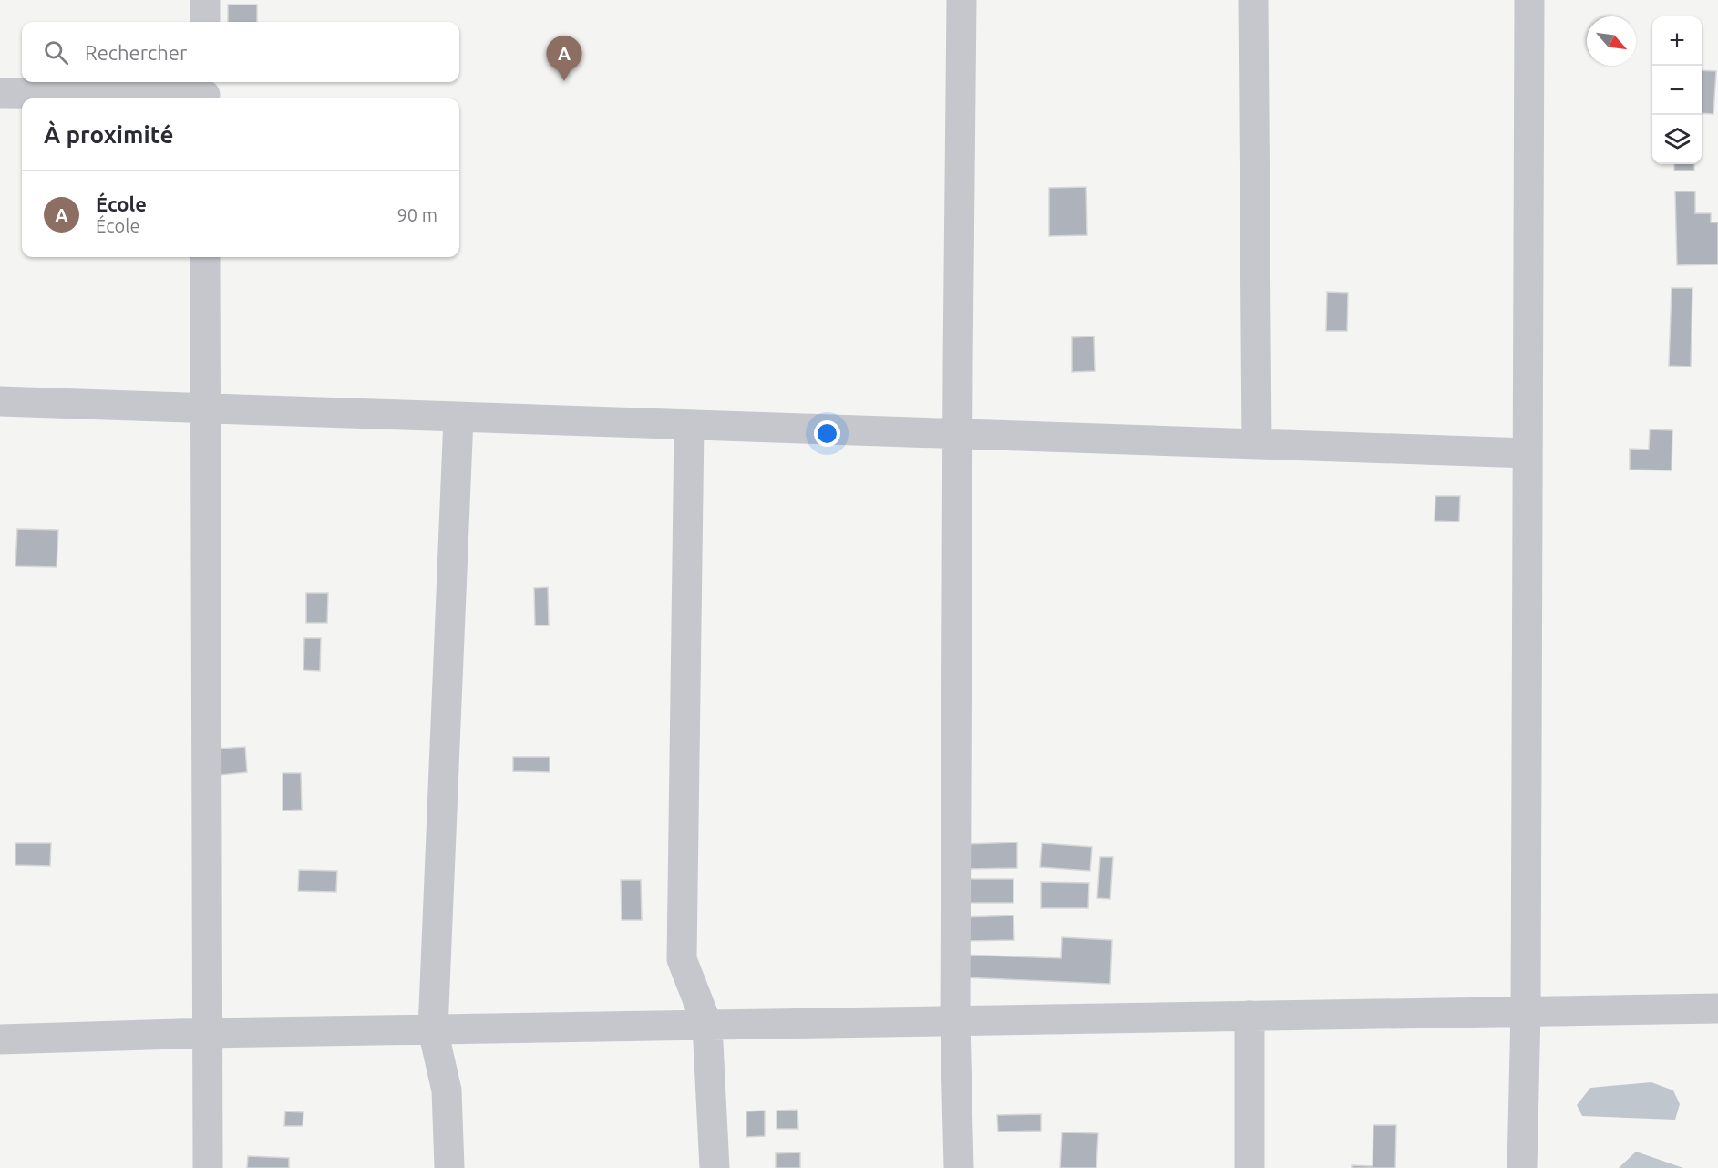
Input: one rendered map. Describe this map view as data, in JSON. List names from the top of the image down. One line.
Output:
{"north":"bottom right","page":{"map_buttons":["+","−"],"search":"Rechercher","pins":"A","heading":"À proximité","list":[{"mark":"A","name":"École","note":"École","value":"90 m"}]}}
